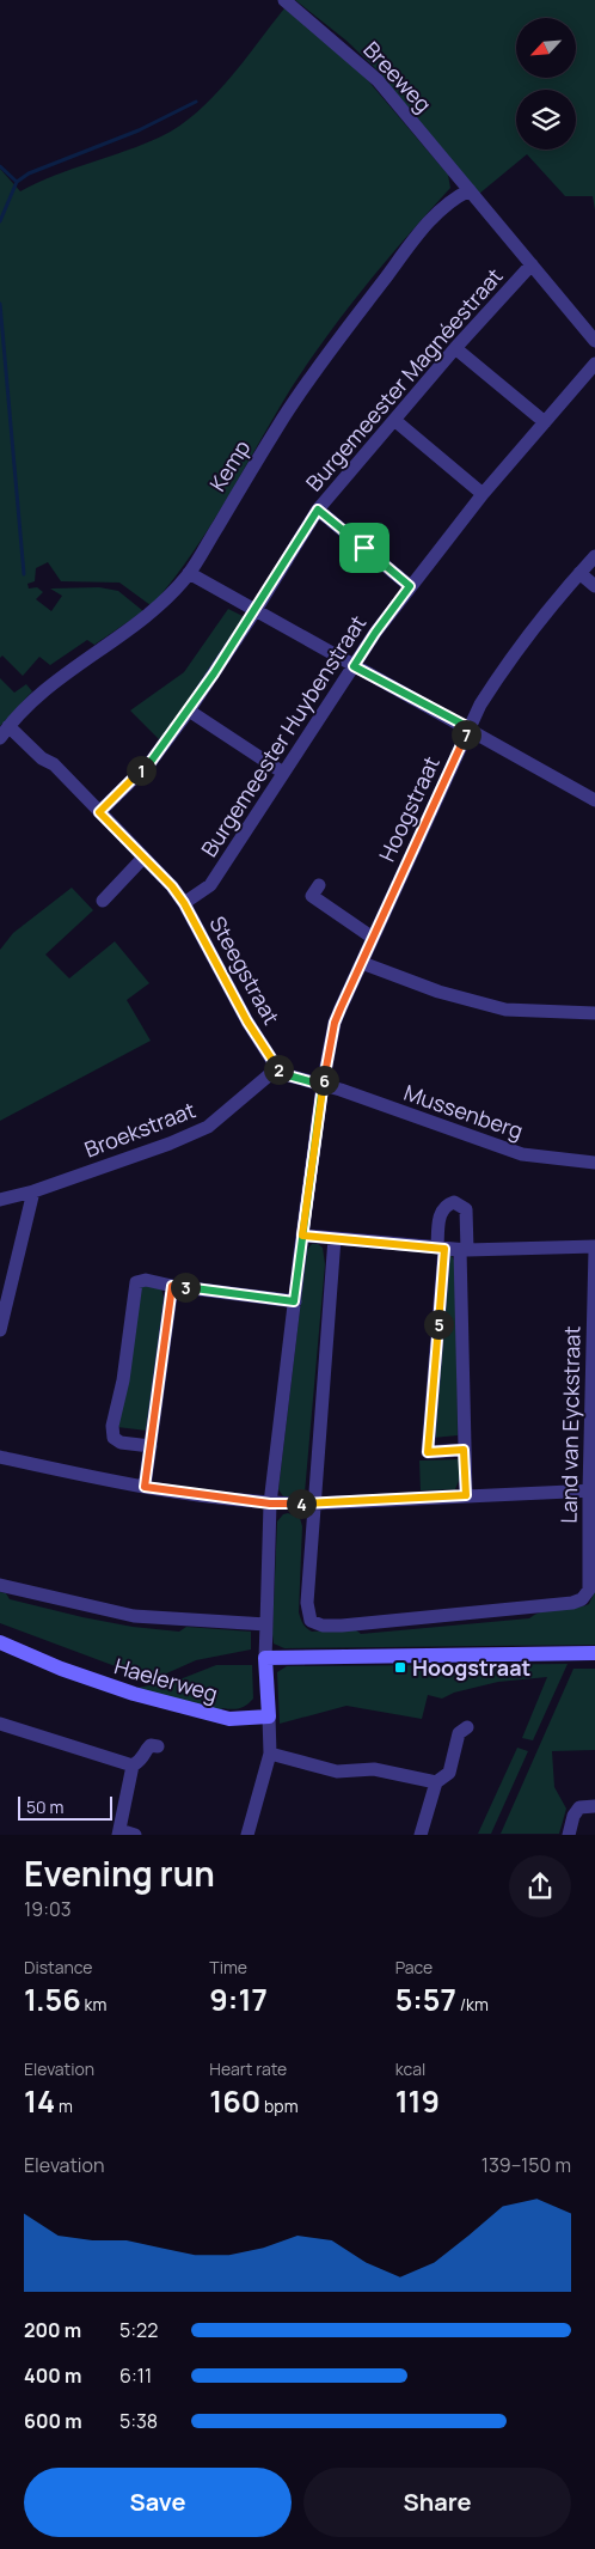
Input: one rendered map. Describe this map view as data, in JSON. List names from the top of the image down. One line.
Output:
{"streets":{"street":["Breeweg","Burgemeester Magnéestraat","Kemp","Burgemeester Huybenstraat","Hoogstraat","Steegstraat","Mussenberg","Broekstraat","Land van Eyckstraat","Haelerweg"]},"crossings":[["Breeweg","Burgemeester Magnéestraat"],["Breeweg","Kemp"],["Burgemeester Magnéestraat","Steegstraat"],["Kemp","Steegstraat"],["Burgemeester Huybenstraat","Steegstraat"],["Hoogstraat","Mussenberg"],["Steegstraat","Broekstraat"]],"places":{"transit":["Hoogstraat"]},"scale_bar":"50 m","north":"bottom left","page":{"pins":["7","1","2","6","3","5","4"],"scale":"50 m","heading":["Evening run","19:03"],"stats":[["Distance","1.56 km"],["Time","9:17"],["Pace","5:57 /km"],["Elevation","14 m"],["Heart rate","160 bpm"],["kcal","119"]],"chart":["Elevation","139–150 m"],"list":[{"name":"200 m","note":"5:22"},{"name":"400 m","note":"6:11"},{"name":"600 m","note":"5:38"}],"buttons":["Save","Share"]}}
